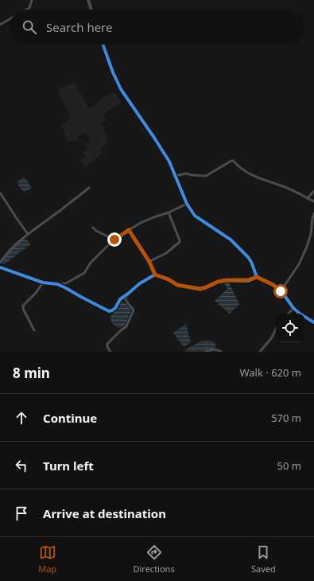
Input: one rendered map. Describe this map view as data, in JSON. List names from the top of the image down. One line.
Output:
{"page":{"search":"Search here","heading":["8 min","Walk · 620 m"],"list":[["Continue","570 m"],["Turn left","50 m"],"Arrive at destination"],"nav":["Map","Directions","Saved"]}}
